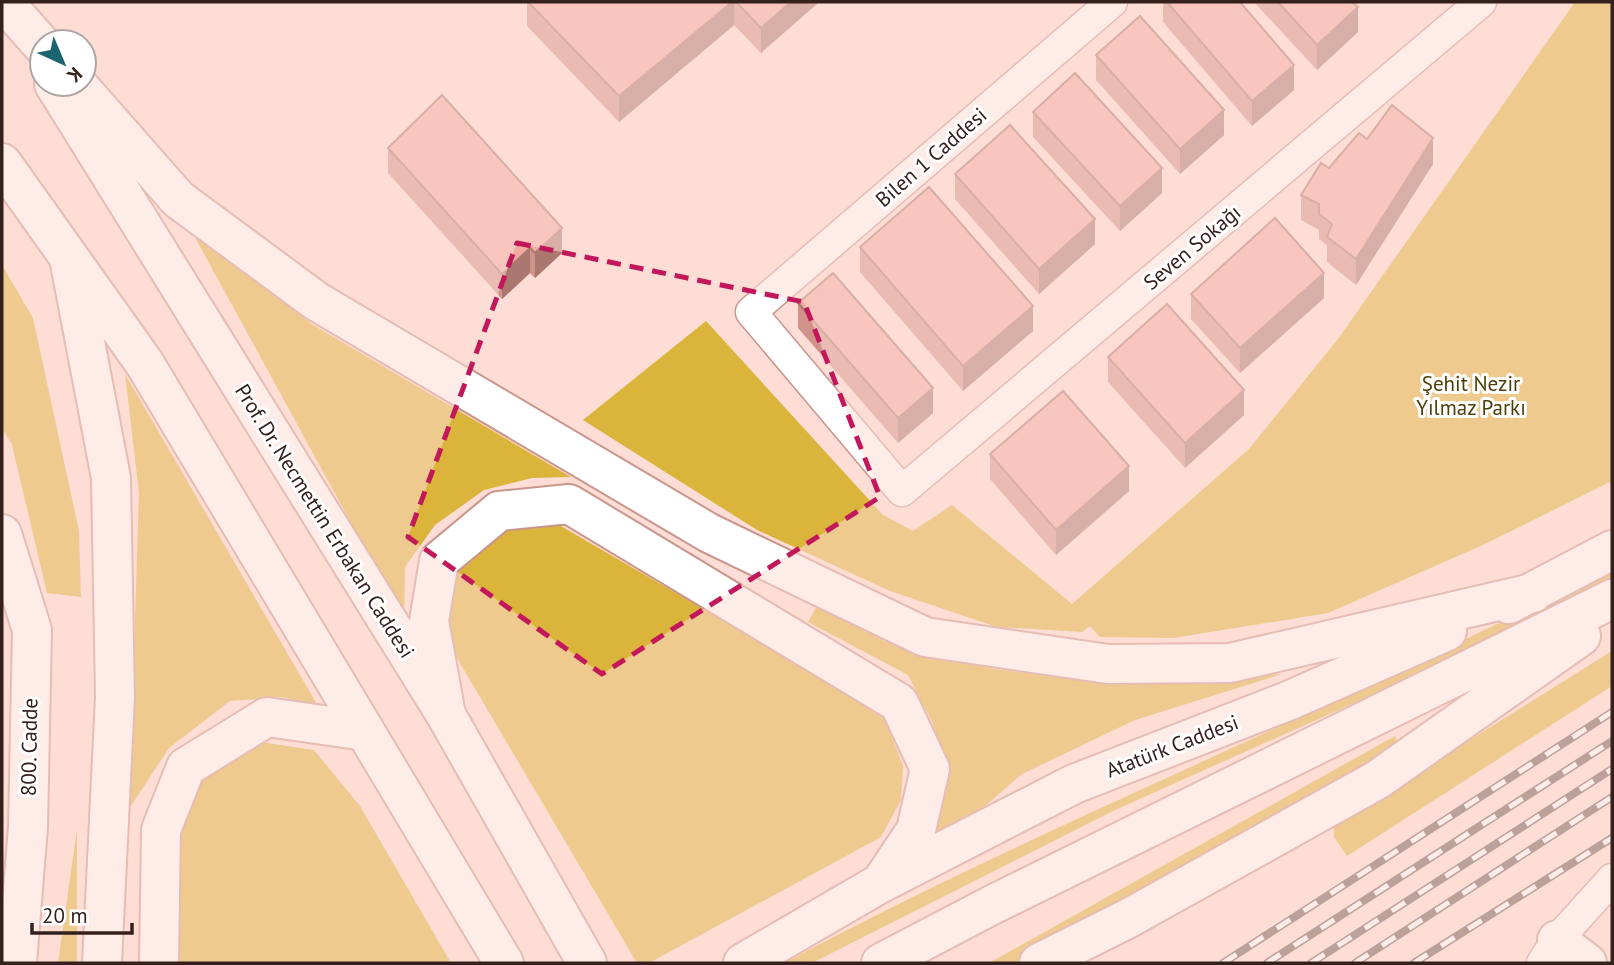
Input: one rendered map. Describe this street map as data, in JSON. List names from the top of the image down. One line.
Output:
{"streets":{"main road":["Prof. Dr. Necmettin Erbakan Caddesi","Atatürk Caddesi","800. Cadde"],"street":["Bilen 1 Caddesi","Seven Sokağı"]},"crossings":[["Bilen 1 Caddesi","Seven Sokağı"]],"parks":["Şehit Nezir Yılmaz Parkı"],"scale_bar":"20 m","north":"bottom right"}
